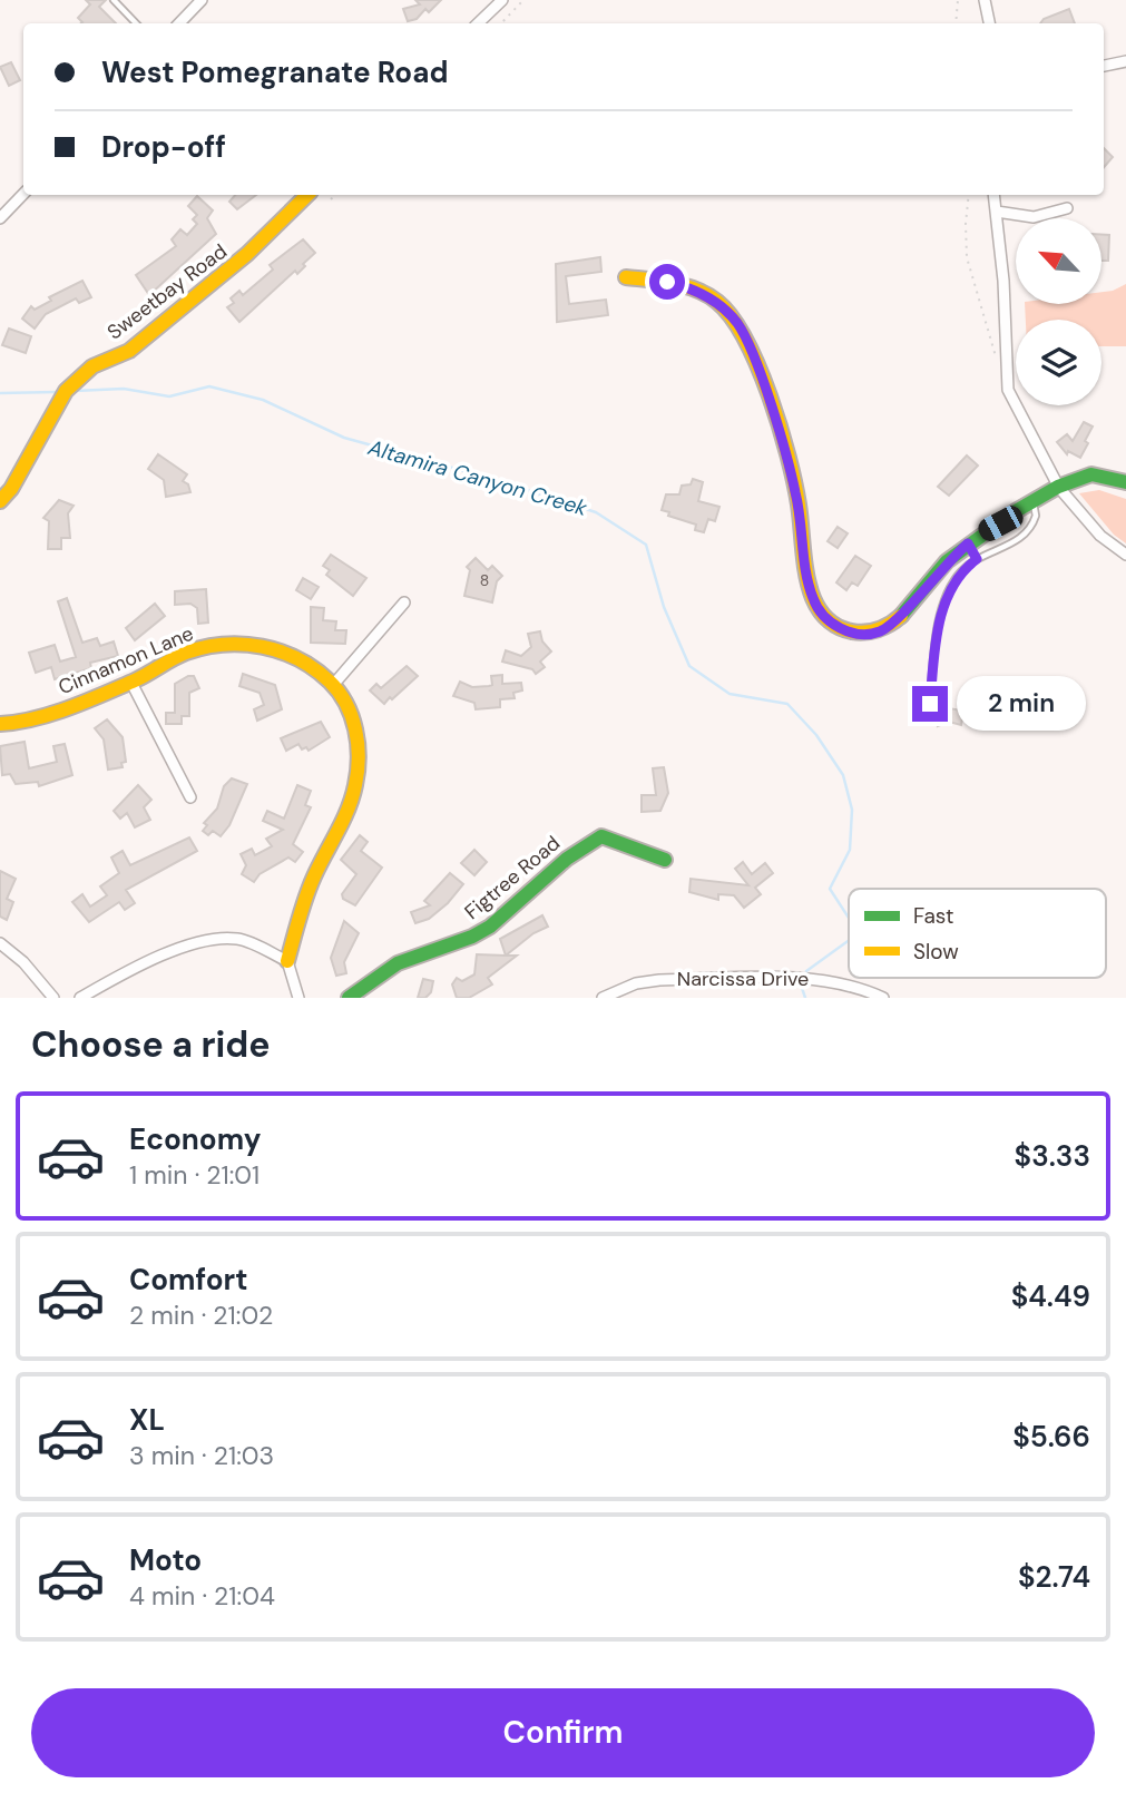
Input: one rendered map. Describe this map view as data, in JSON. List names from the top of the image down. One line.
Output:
{"streets":{"street":["Sweetbay Road","Cinnamon Lane","Figtree Road","Narcissa Drive"]},"water":["Altamira Canyon Creek"],"house_numbers":["8"],"legend":["Fast","Slow"],"north":"top left","page":{"banner":["West Pomegranate Road","Drop-off"],"bubble":"2 min","heading":"Choose a ride","list":[{"name":"Economy","note":"1 min · 21:01","value":"$3.33"},{"name":"Comfort","note":"2 min · 21:02","value":"$4.49"},{"name":"XL","note":"3 min · 21:03","value":"$5.66"},{"name":"Moto","note":"4 min · 21:04","value":"$2.74"}],"buttons":"Confirm"}}
